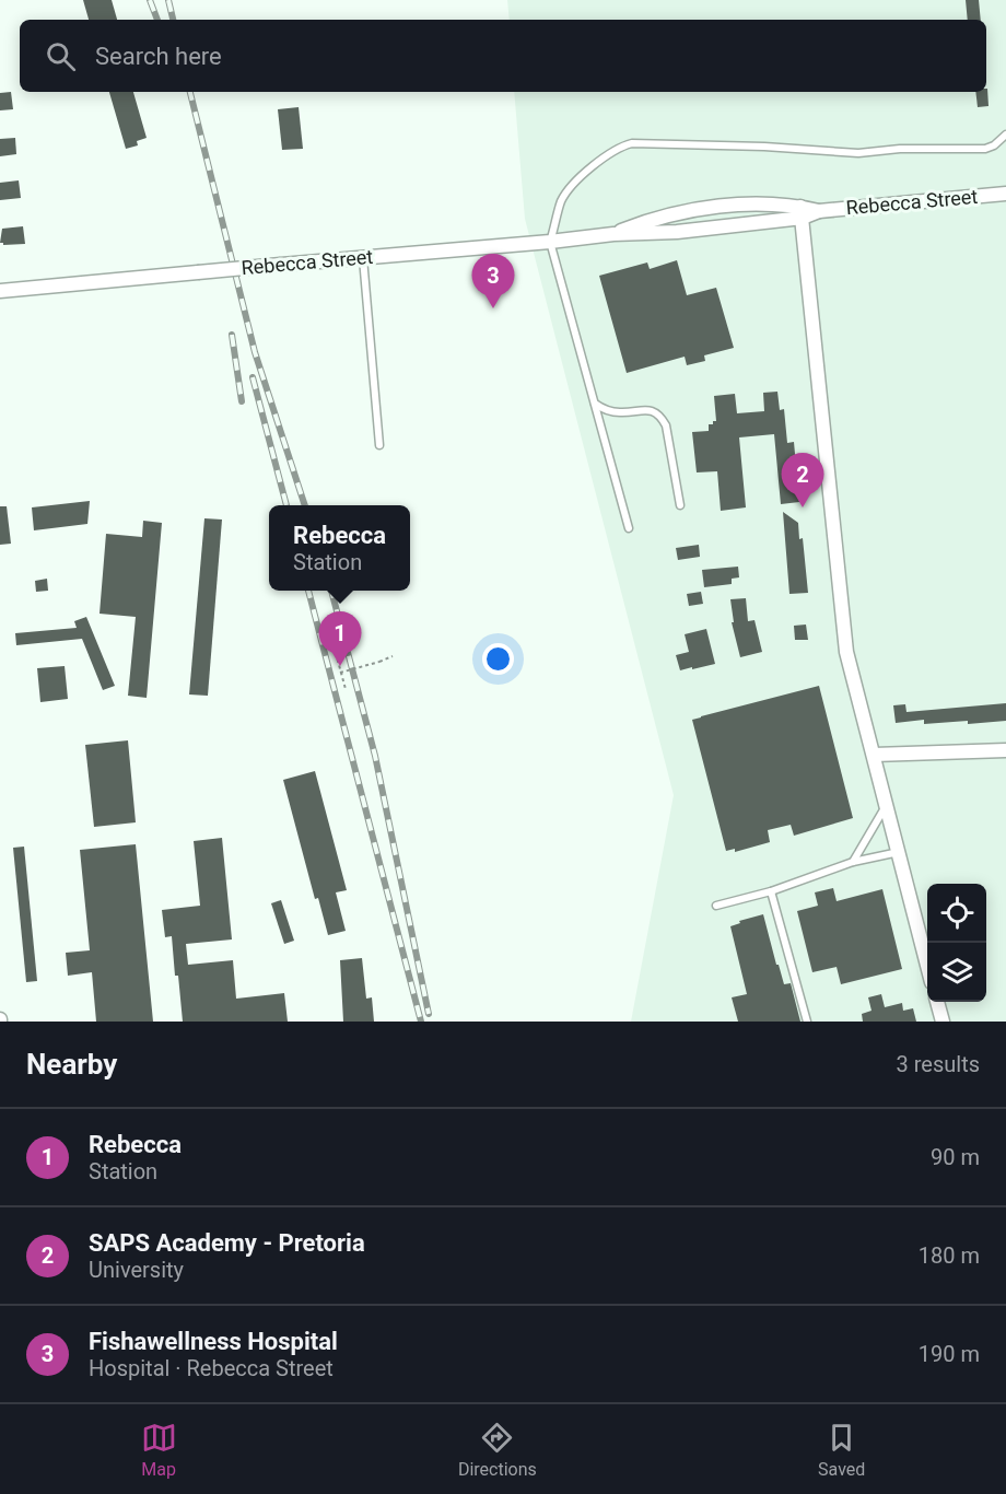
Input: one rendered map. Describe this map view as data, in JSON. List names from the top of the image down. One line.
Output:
{"streets":{"street":["Rebecca Street"]},"page":{"search":"Search here","pins":["3","2","1"],"popup":["Rebecca","Station"],"heading":["Nearby","3 results"],"list":[{"mark":"1","name":"Rebecca","note":"Station","value":"90 m"},{"mark":"2","name":"SAPS Academy - Pretoria","note":"University","value":"180 m"},{"mark":"3","name":"Fishawellness Hospital","note":"Hospital · Rebecca Street","value":"190 m"}],"nav":["Map","Directions","Saved"]}}
